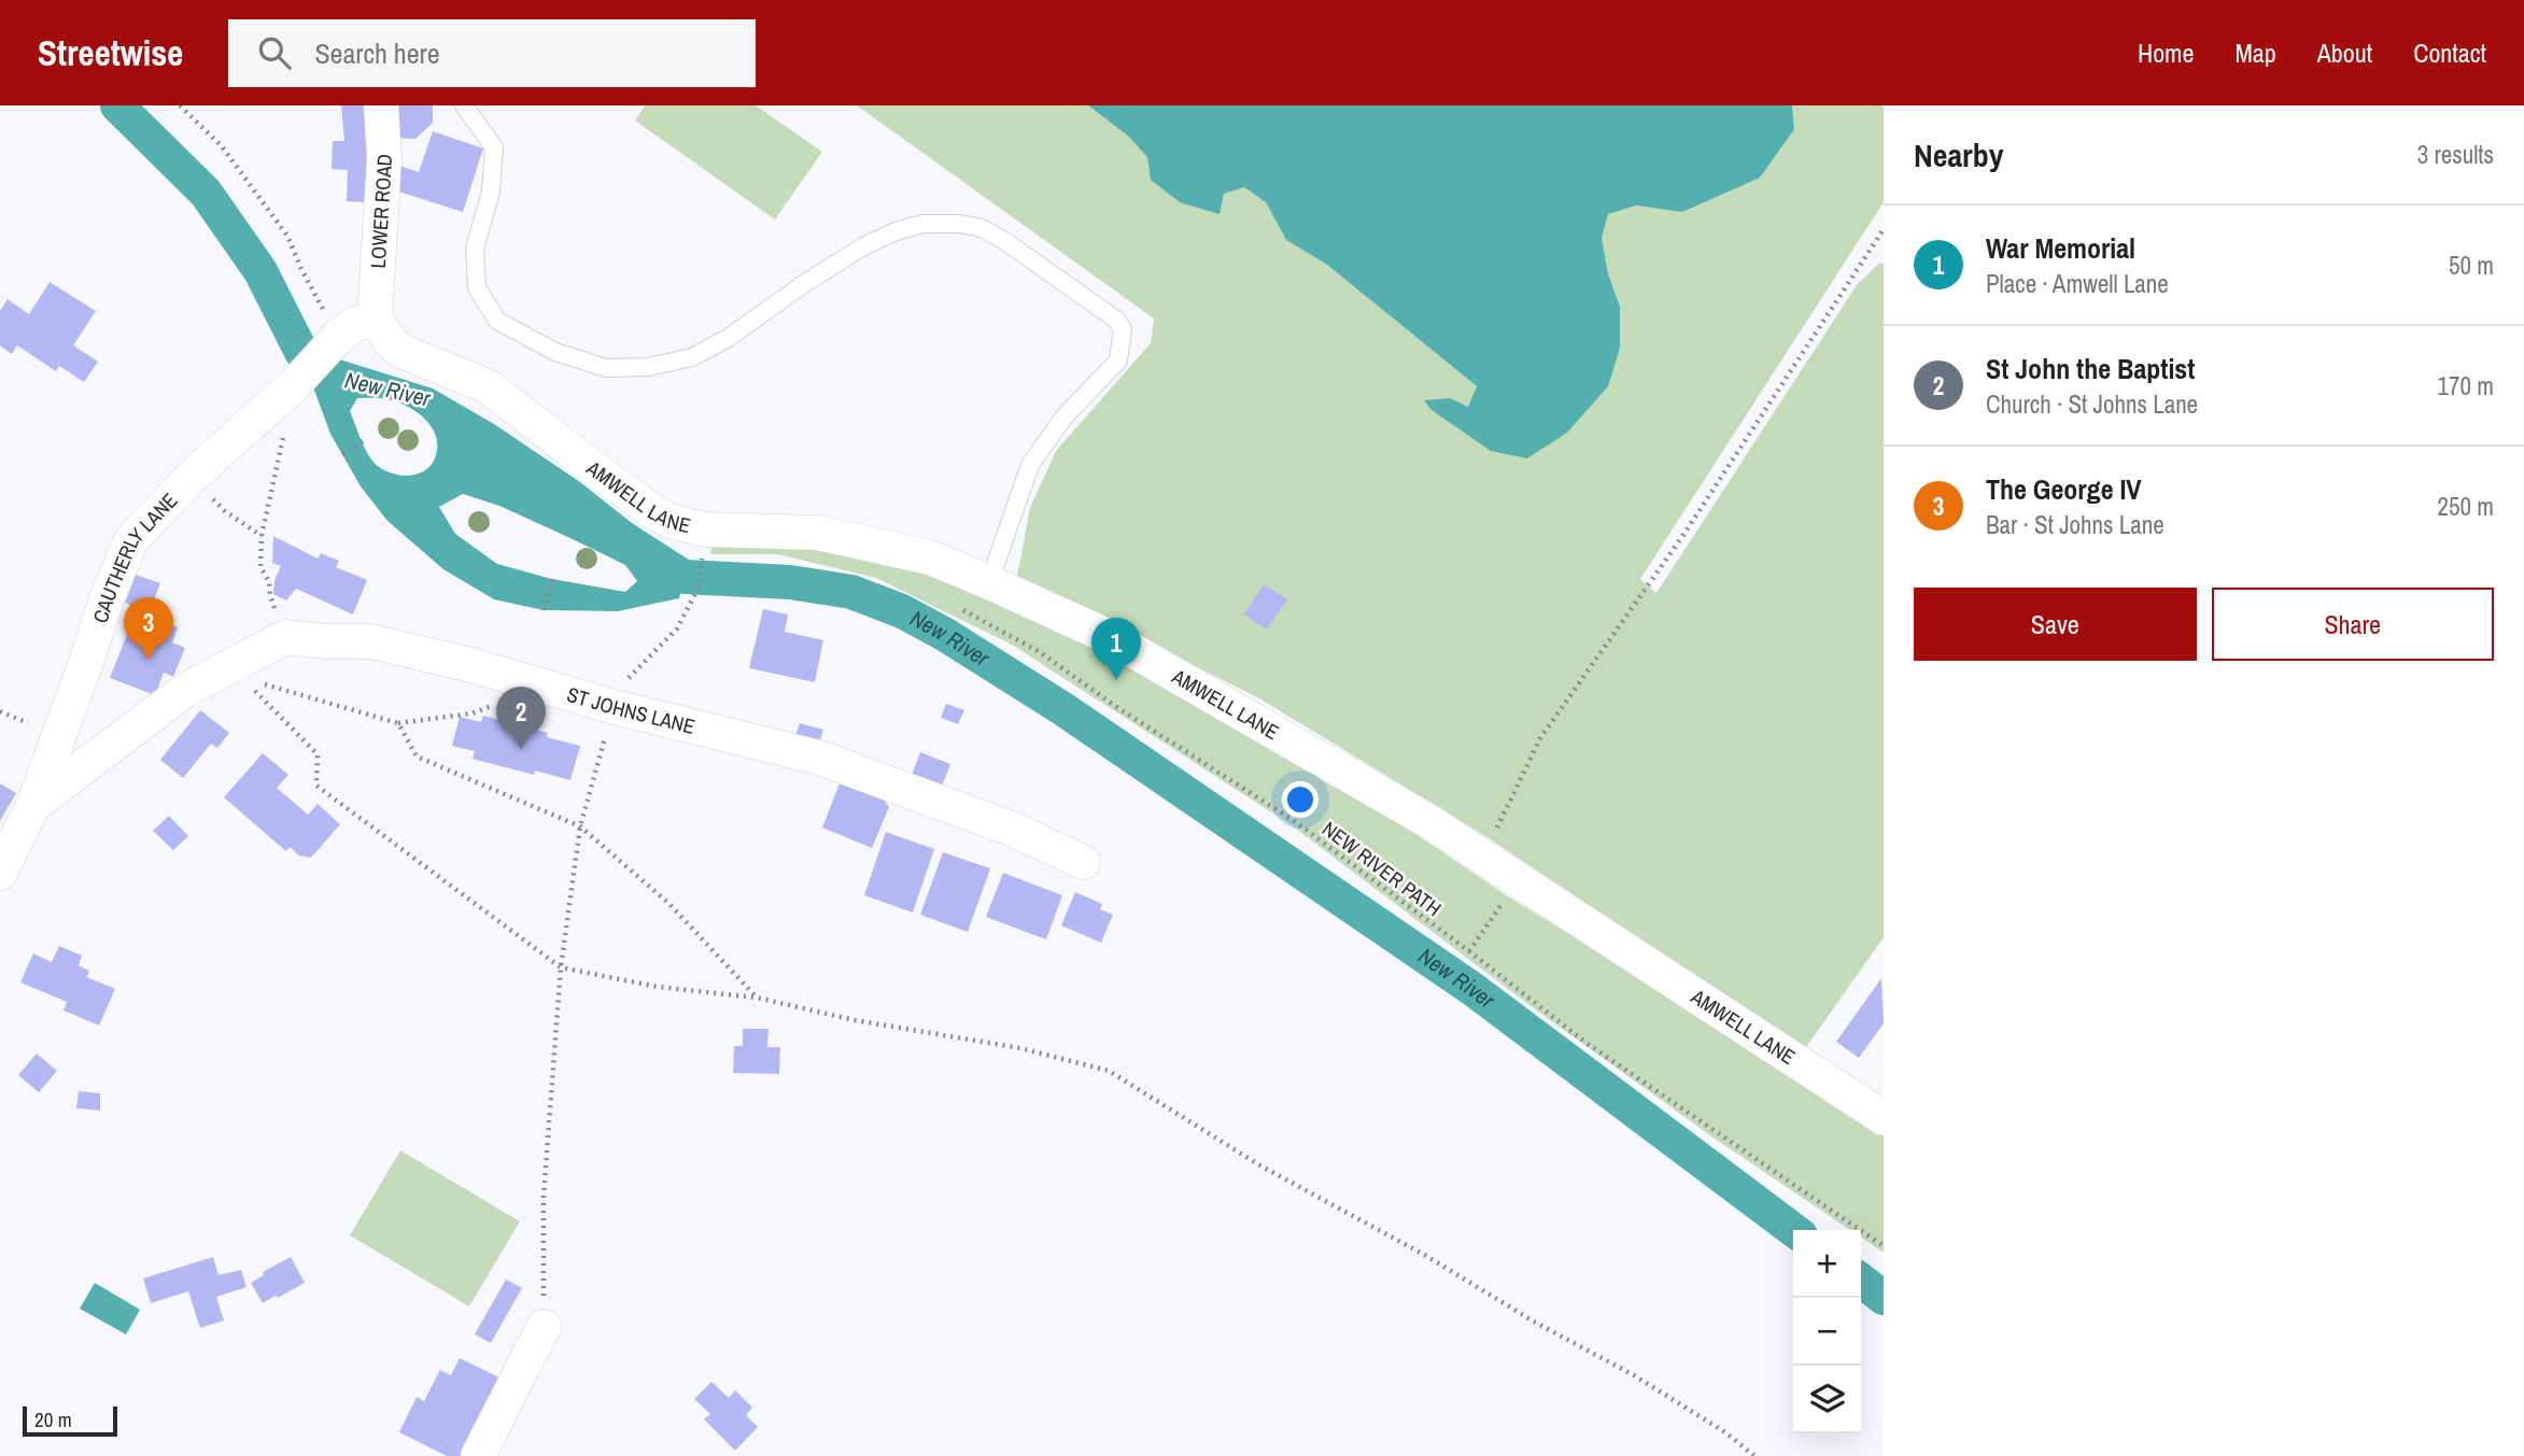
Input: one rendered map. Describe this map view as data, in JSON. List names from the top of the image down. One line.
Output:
{"streets":{"street":["LOWER ROAD","AMWELL LANE","CAUTHERLY LANE","ST JOHNS LANE"],"path":["NEW RIVER PATH"]},"crossings":[["LOWER ROAD","AMWELL LANE"],["LOWER ROAD","CAUTHERLY LANE"],["AMWELL LANE","CAUTHERLY LANE"],["CAUTHERLY LANE","ST JOHNS LANE"]],"water":["New River"],"scale_bar":"20 m","page":{"header":"Streetwise","search":"Search here","nav":["Home","Map","About","Contact"],"heading":["Nearby","3 results"],"list":[{"mark":"1","name":"War Memorial","note":"Place · Amwell Lane","value":"50 m"},{"mark":"2","name":"St John the Baptist","note":"Church · St Johns Lane","value":"170 m"},{"mark":"3","name":"The George IV","note":"Bar · St Johns Lane","value":"250 m"}],"buttons":["Save","Share"],"pins":["3","1","2"],"map_buttons":["+","−"],"scale":"20 m"}}
